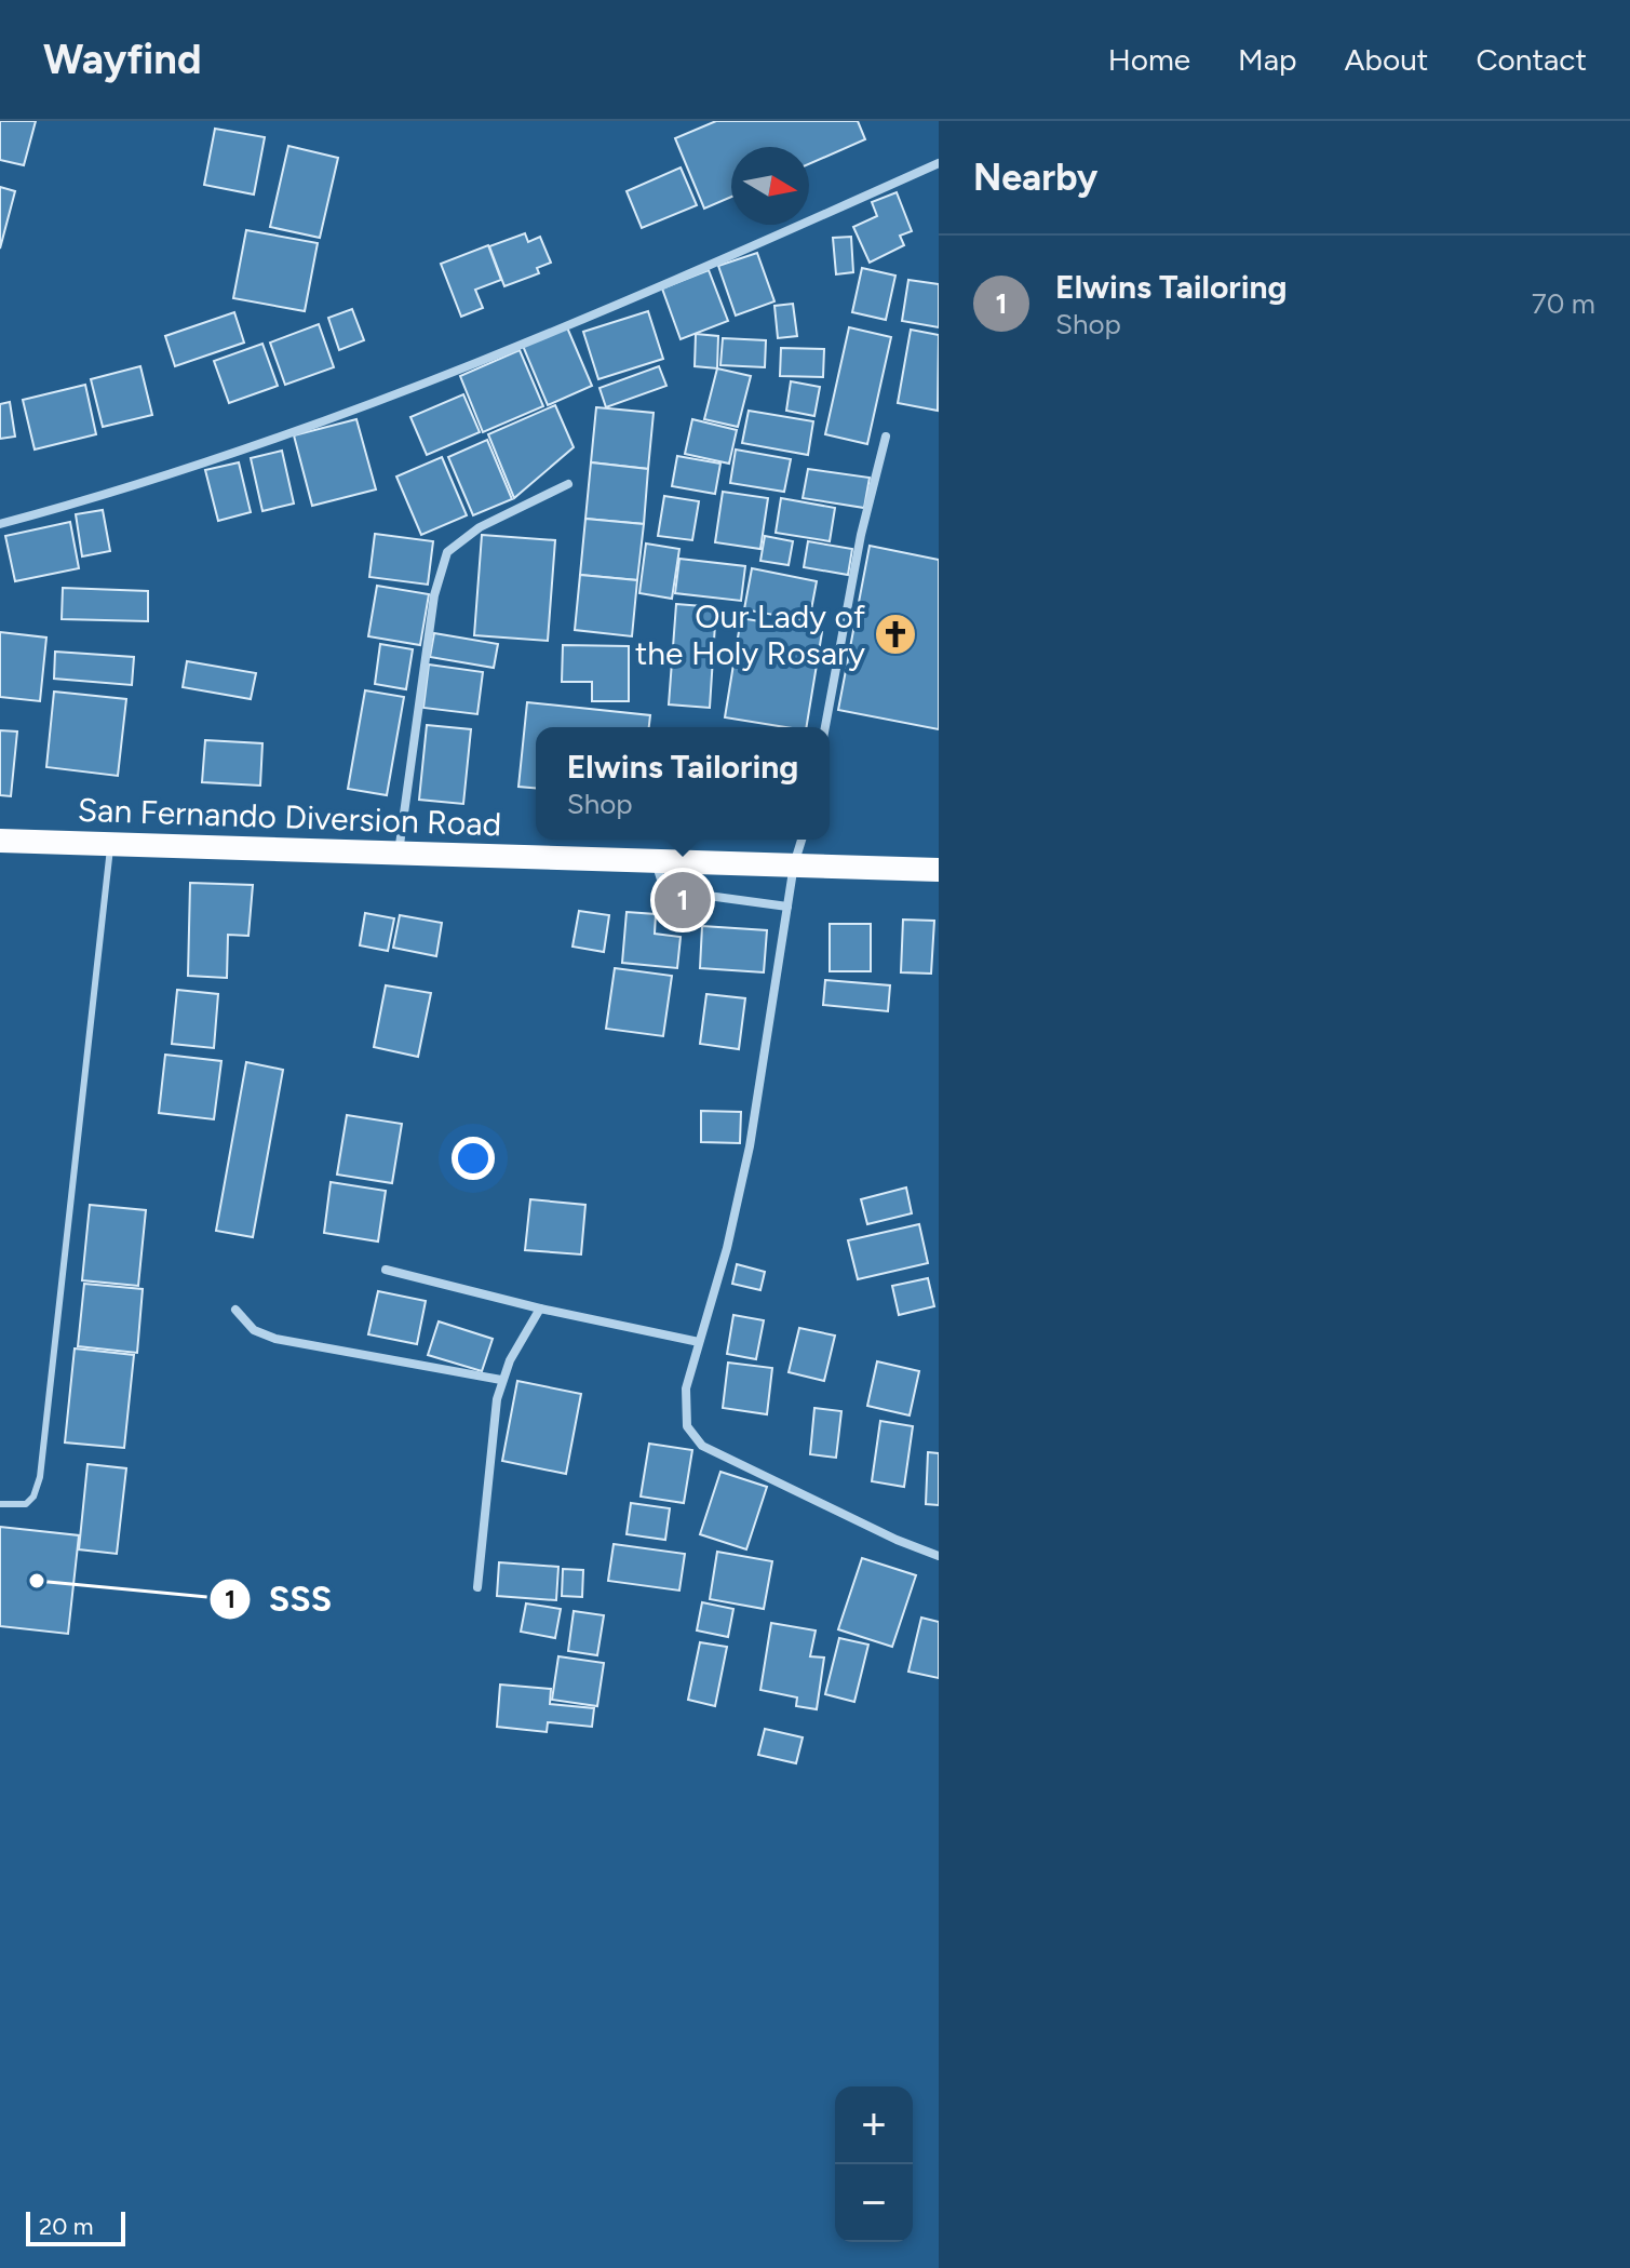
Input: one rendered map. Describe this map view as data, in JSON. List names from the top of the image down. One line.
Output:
{"streets":{"highway":["San Fernando Diversion Road"]},"places":{"church":["Our Lady of the Holy Rosary"],"other":["SSS"]},"scale_bar":"20 m","north":"right","page":{"header":"Wayfind","nav":["Home","Map","About","Contact"],"heading":"Nearby","list":[{"mark":"1","name":"Elwins Tailoring","note":"Shop","value":"70 m"}],"popup":["Elwins Tailoring","Shop"],"pins":"1","map_buttons":["+","−"],"scale":"20 m"}}
